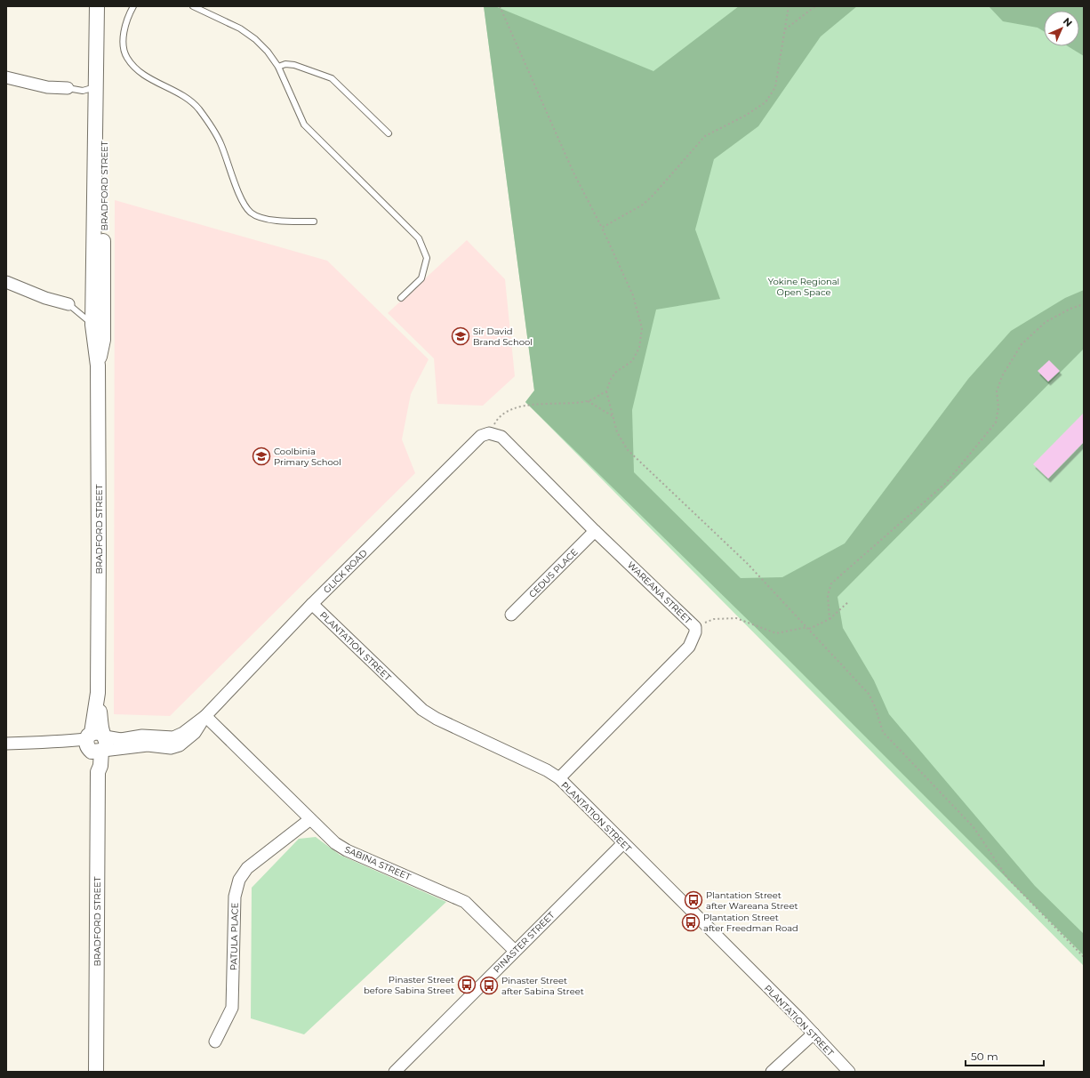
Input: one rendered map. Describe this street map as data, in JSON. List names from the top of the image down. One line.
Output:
{"streets":{"street":["BRADFORD STREET","GLICK ROAD","CEDUS PLACE","WAREANA STREET","PLANTATION STREET","SABINA STREET","PATULA PLACE","PINASTER STREET"]},"crossings":[["BRADFORD STREET","GLICK ROAD"],["GLICK ROAD","WAREANA STREET"],["GLICK ROAD","PLANTATION STREET"],["GLICK ROAD","SABINA STREET"],["CEDUS PLACE","WAREANA STREET"],["WAREANA STREET","PLANTATION STREET"],["PLANTATION STREET","PINASTER STREET"],["SABINA STREET","PATULA PLACE"],["SABINA STREET","PINASTER STREET"]],"parks":["Yokine Regional Open Space"],"places":{"school or university":["Sir David Brand School","Coolbinia Primary School"],"bus stop":["Plantation Street after Wareana Street","Plantation Street after Freedman Road","Pinaster Street before Sabina Street","Pinaster Street after Sabina Street"]},"scale_bar":"50 m","north":"top right"}
